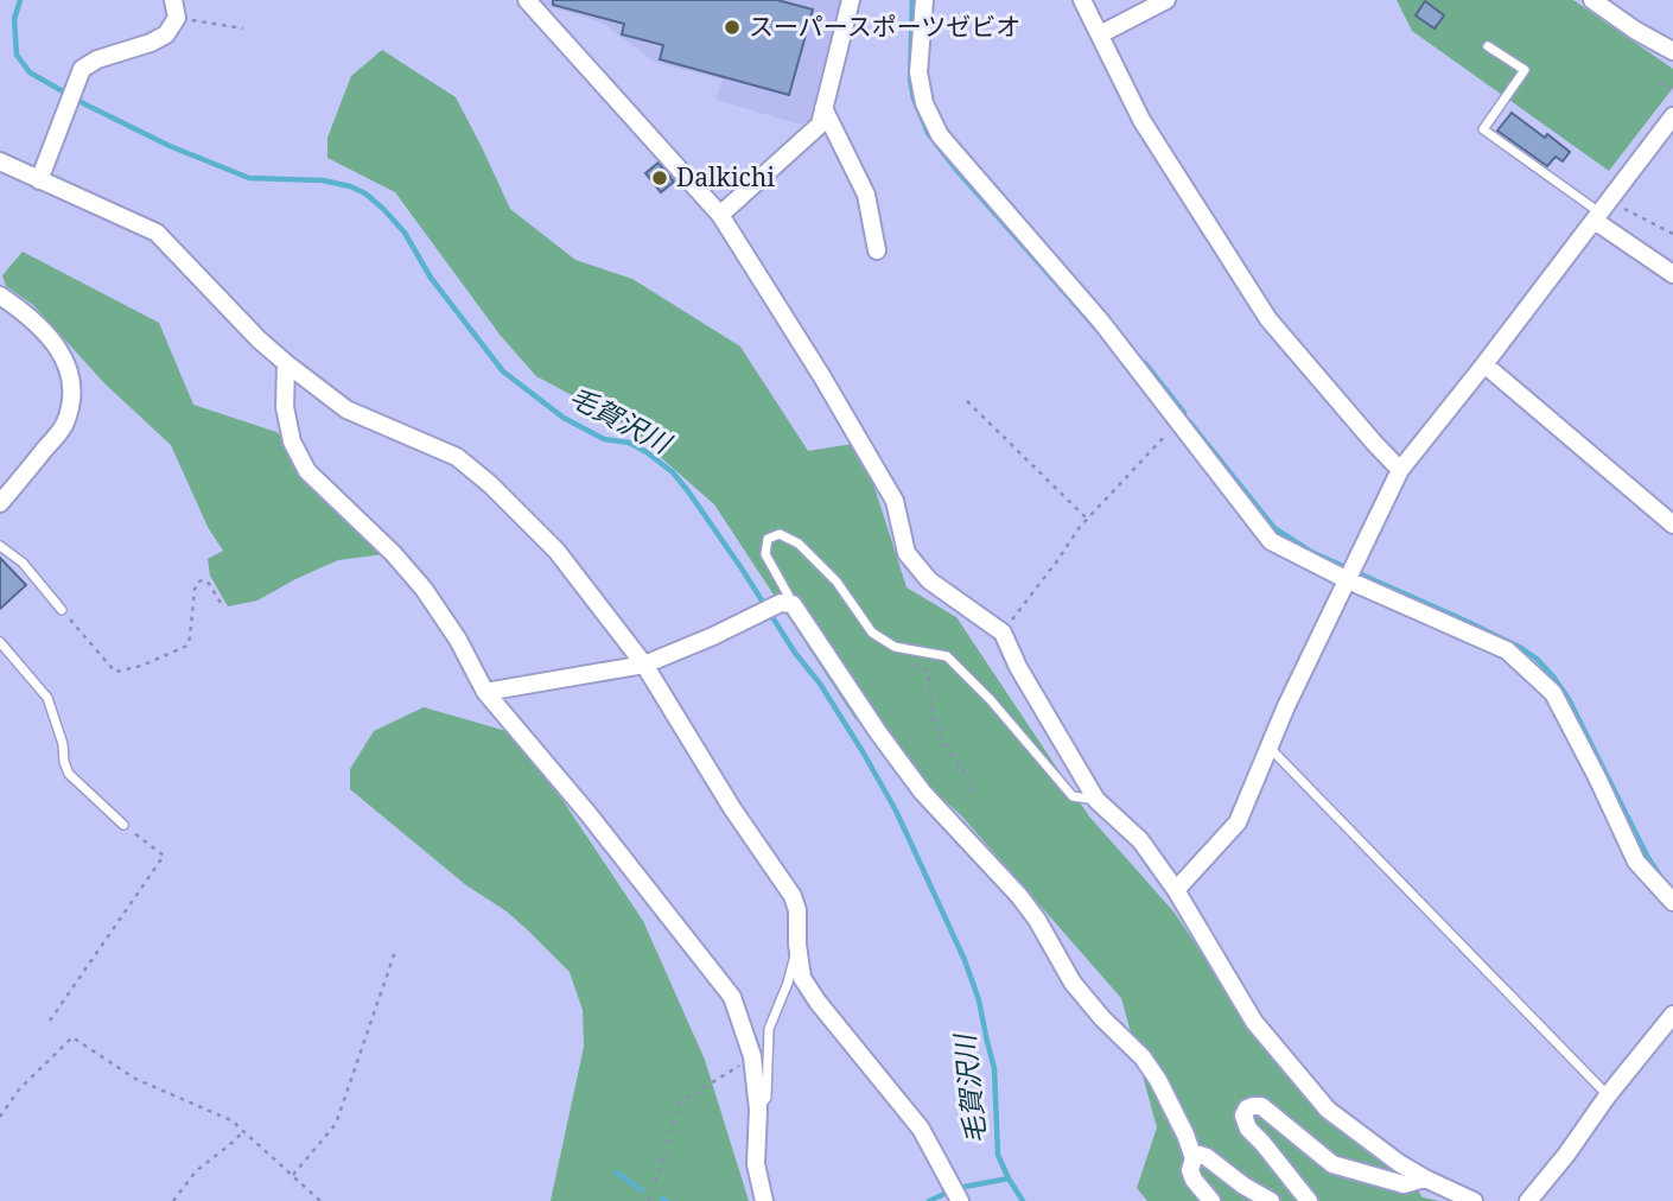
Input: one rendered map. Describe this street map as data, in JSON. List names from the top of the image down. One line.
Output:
{"water":["毛賀沢川"],"places":["スーパースポーツゼビオ","Dalkichi"]}
